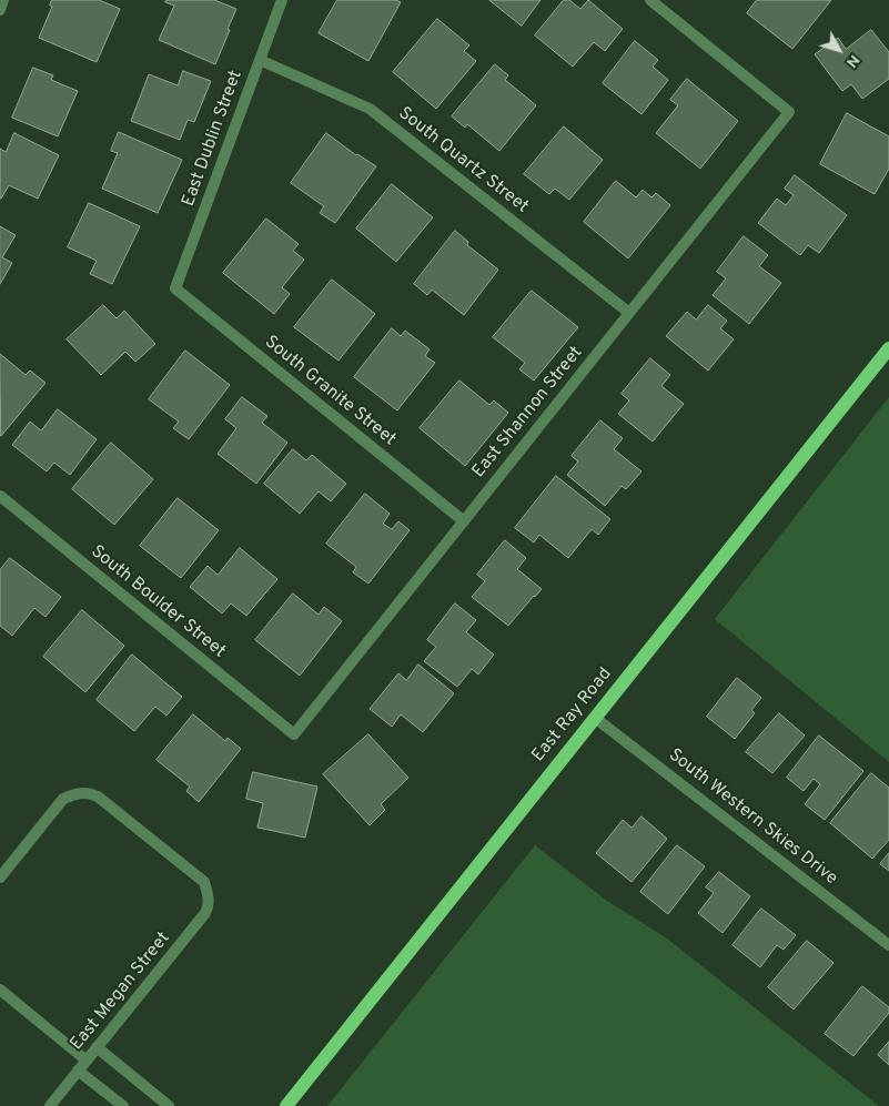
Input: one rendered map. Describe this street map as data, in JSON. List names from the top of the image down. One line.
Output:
{"streets":{"main road":["East Ray Road"],"street":["East Dublin Street","South Quartz Street","South Granite Street","East Shannon Street","South Boulder Street","South Western Skies Drive","East Megan Street"]},"crossings":[["East Dublin Street","South Quartz Street"],["East Dublin Street","South Granite Street"],["South Quartz Street","East Shannon Street"],["South Granite Street","East Shannon Street"],["East Shannon Street","South Boulder Street"],["East Ray Road","South Western Skies Drive"]],"north":"bottom right"}
